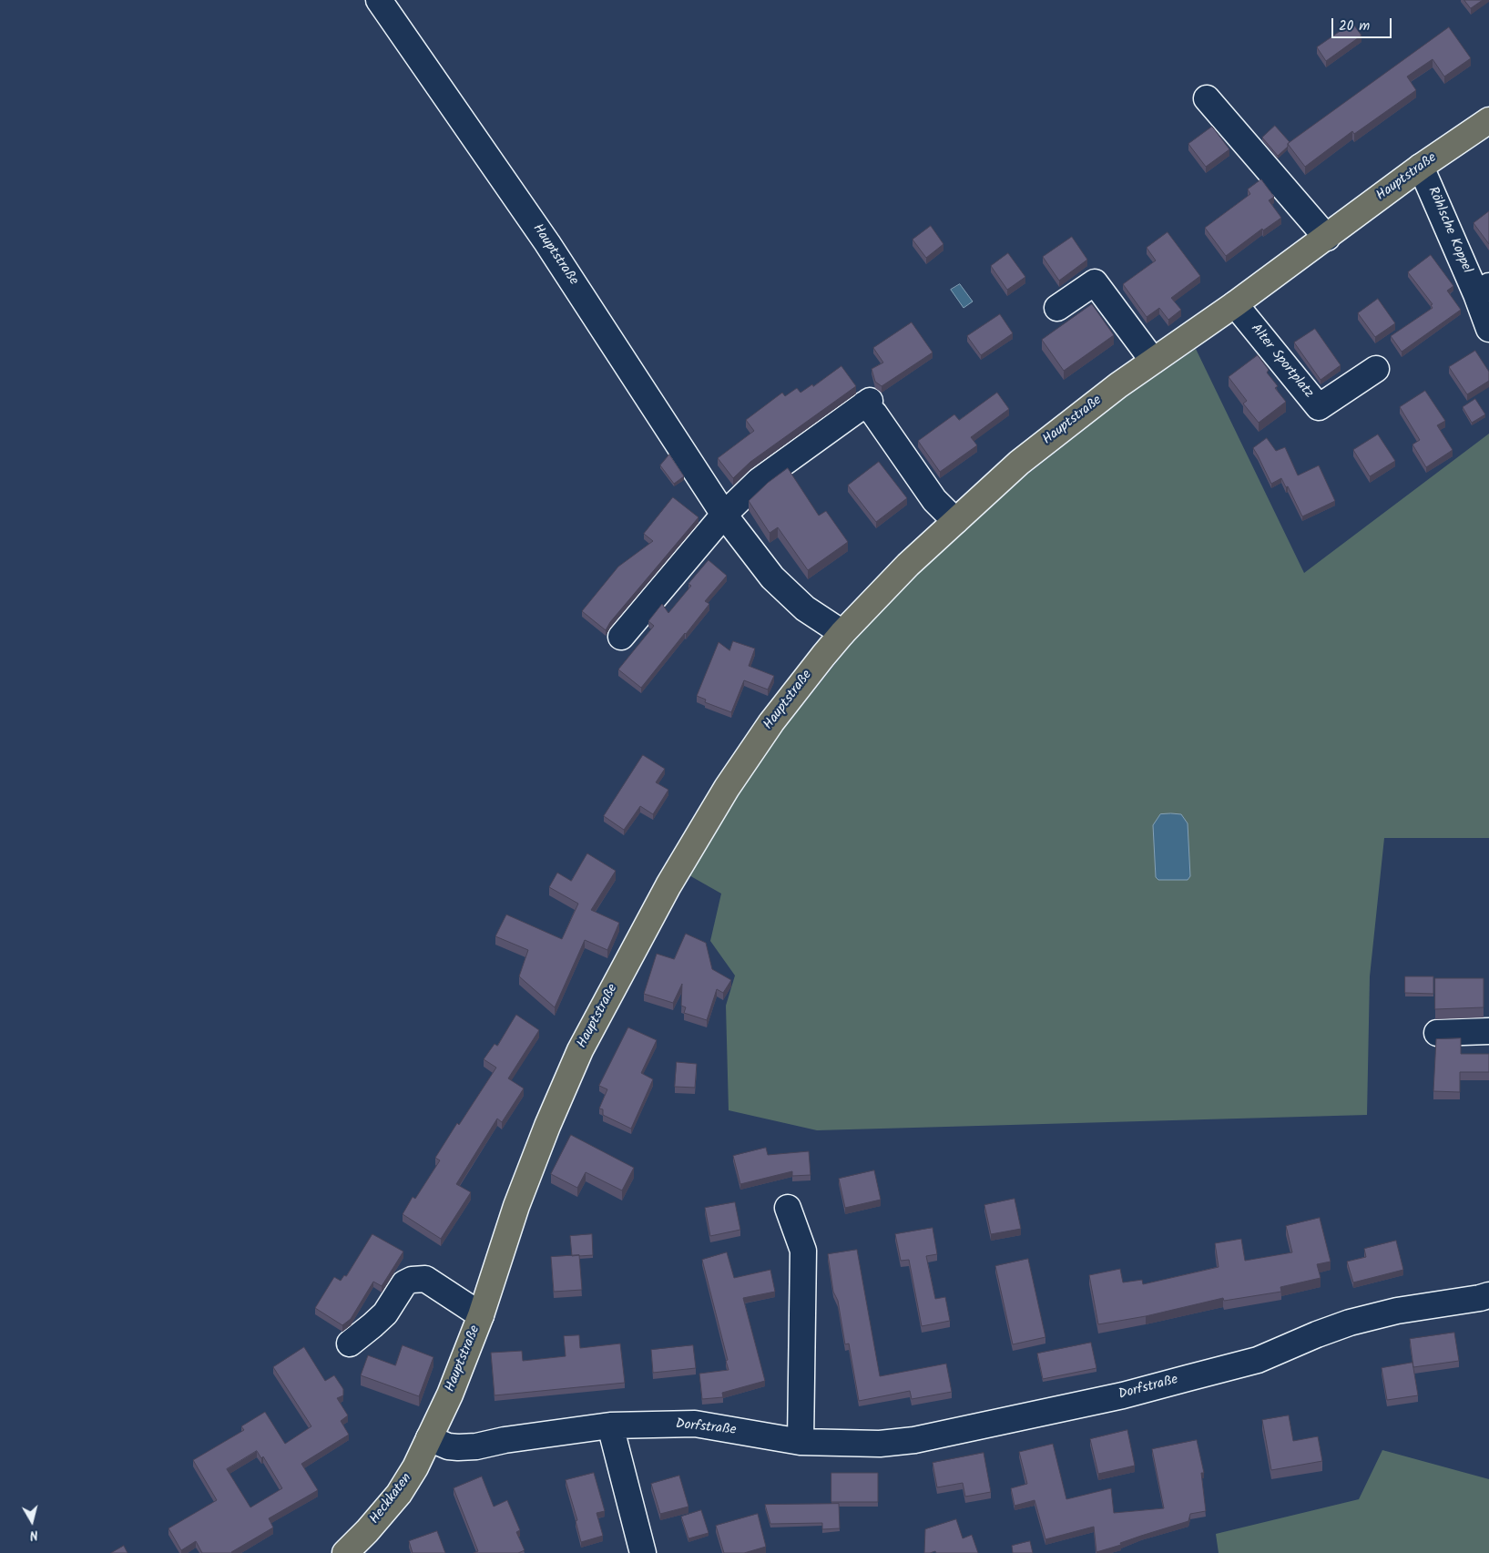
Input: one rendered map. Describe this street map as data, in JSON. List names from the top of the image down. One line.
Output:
{"streets":{"main road":["Hauptstraße","Heckkaten"],"street":["Röhlsche Koppel","Alter Sportplatz","Dorfstraße"]},"crossings":[["Hauptstraße","Röhlsche Koppel"],["Hauptstraße","Alter Sportplatz"],["Hauptstraße","Dorfstraße"],["Hauptstraße","Heckkaten"],["Dorfstraße","Heckkaten"]],"scale_bar":"20 m","north":"bottom"}
